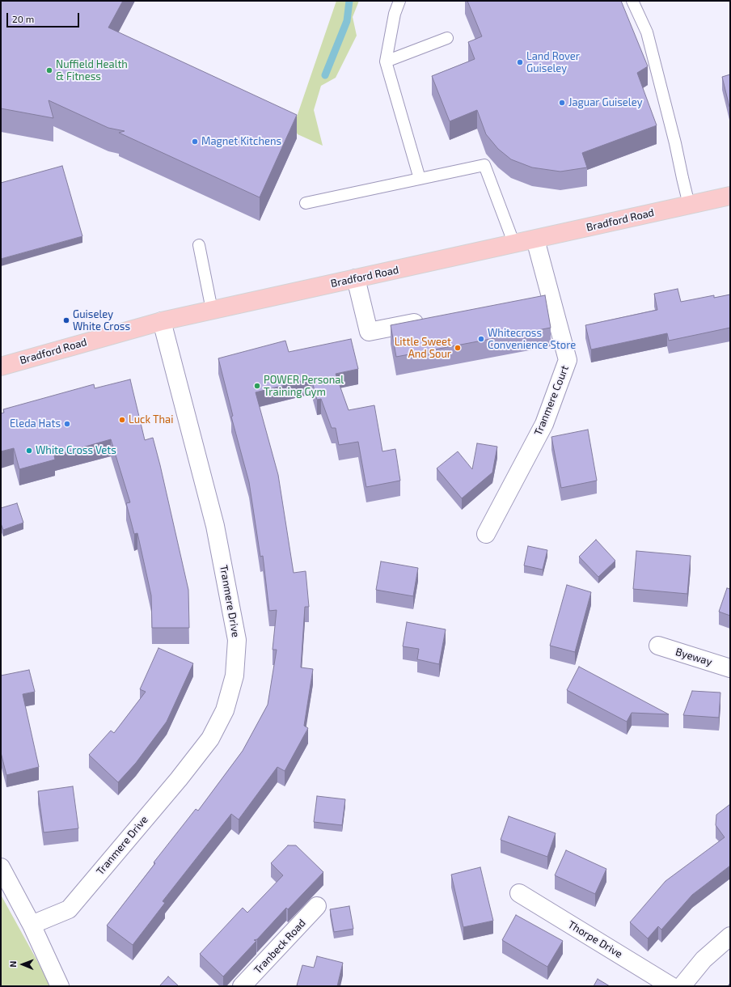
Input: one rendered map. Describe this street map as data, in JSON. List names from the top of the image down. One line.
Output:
{"streets":{"main road":["Bradford Road"],"street":["Tranmere Court","Tranmere Drive","Byeway","Thorpe Drive","Tranbeck Road"]},"crossings":[["Bradford Road","Tranmere Court"],["Bradford Road","Tranmere Drive"]],"places":["Land Rover Guiseley","Nuffield Health & Fitness","Jaguar Guiseley","Magnet Kitchens","Guiseley White Cross","Whitecross Convenience Store","Little Sweet And Sour","POWER Personal Training Gym","Luck Thai","Eleda Hats","White Cross Vets"],"scale_bar":"20 m","north":"left"}
